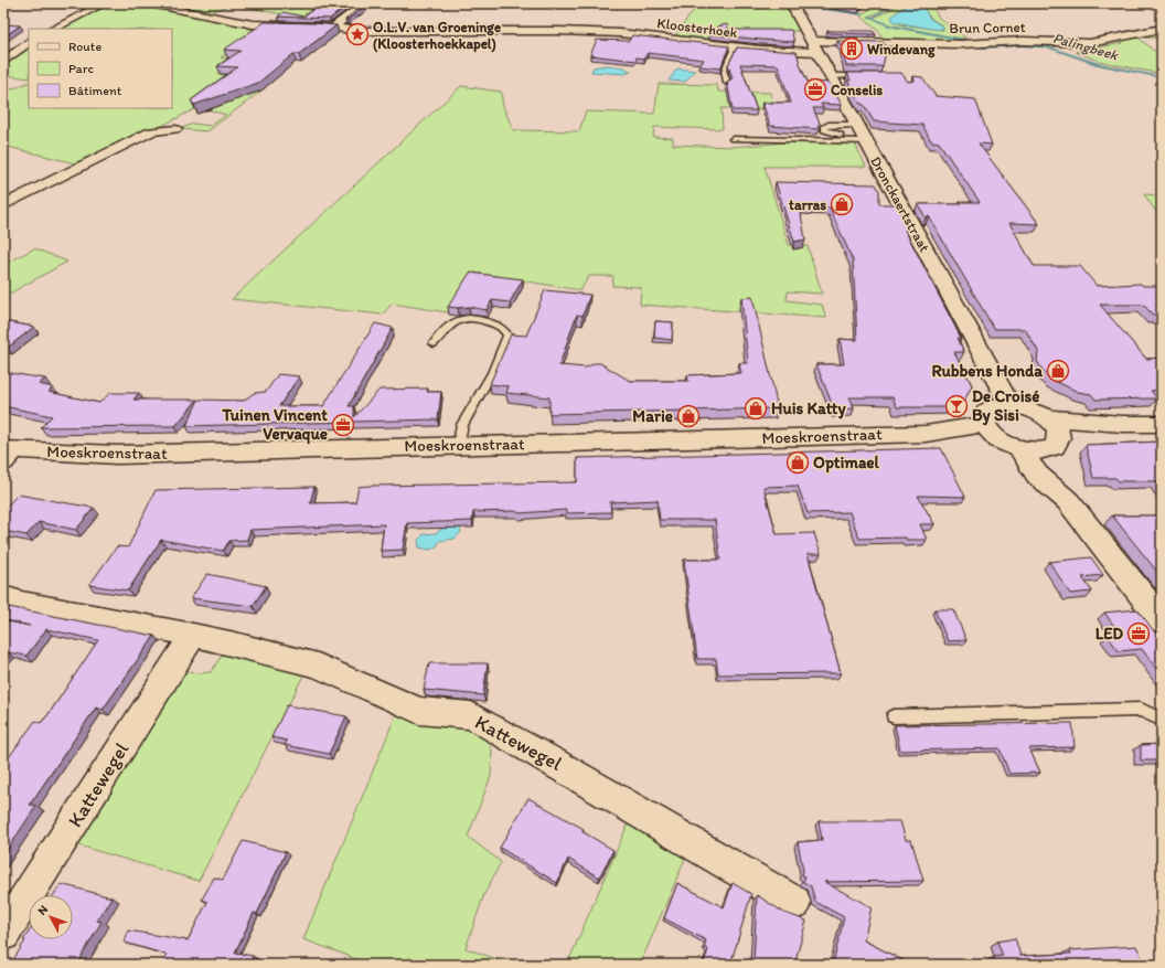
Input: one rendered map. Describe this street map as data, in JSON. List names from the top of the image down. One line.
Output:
{"streets":{"main road":["Dronckaertstraat","Moeskroenstraat"],"street":["Kloosterhoek","Brun Cornet","Kattewegel"]},"crossings":[["Kloosterhoek","Dronckaertstraat"],["Brun Cornet","Dronckaertstraat"]],"water":["Palingbeek"],"places":{"place":["O.L.V. van Groeninge (Kloosterhoekkapel)"],"building":["Windevang"],"office":["Conselis","Tuinen Vincent Vervaque","LED"],"shop":["tarras","Rubbens Honda","Huis Katty","Marie","Optimael"],"bar":["De Croisé By Sisi"]},"legend":["Route","Parc","Bâtiment"],"north":"top left"}
